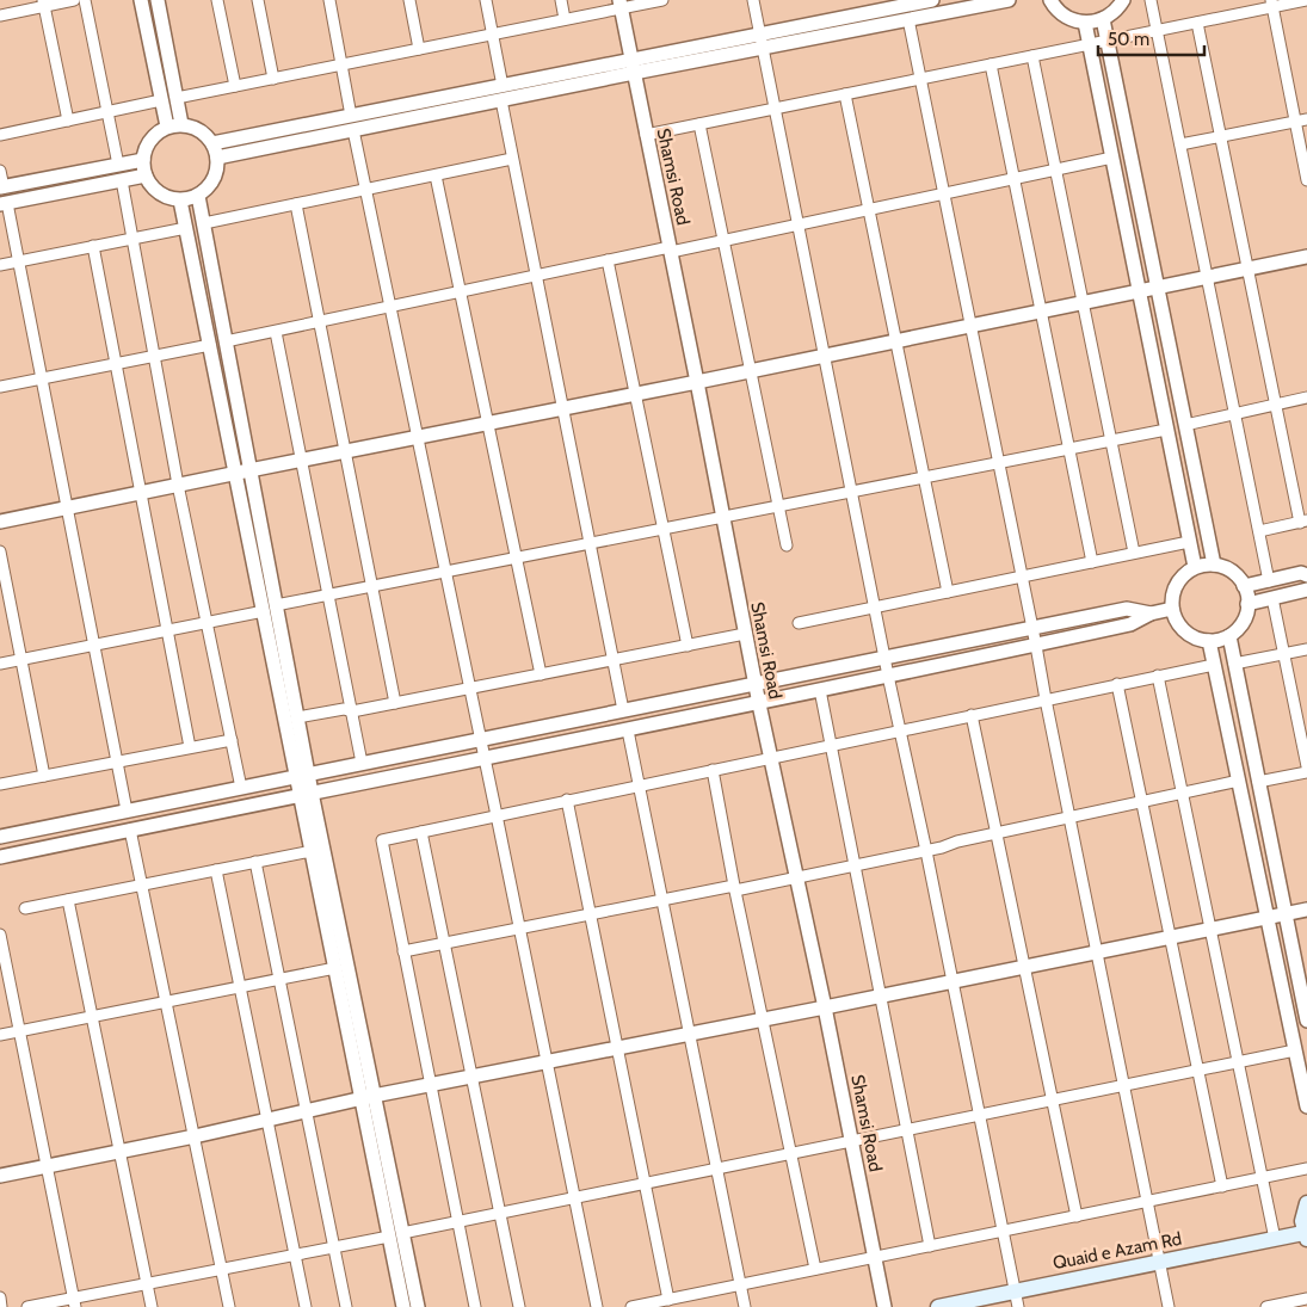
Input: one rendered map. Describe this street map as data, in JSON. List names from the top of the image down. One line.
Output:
{"streets":{"main road":["Quaid e Azam Rd"],"street":["Shamsi Road"]},"scale_bar":"50 m"}
